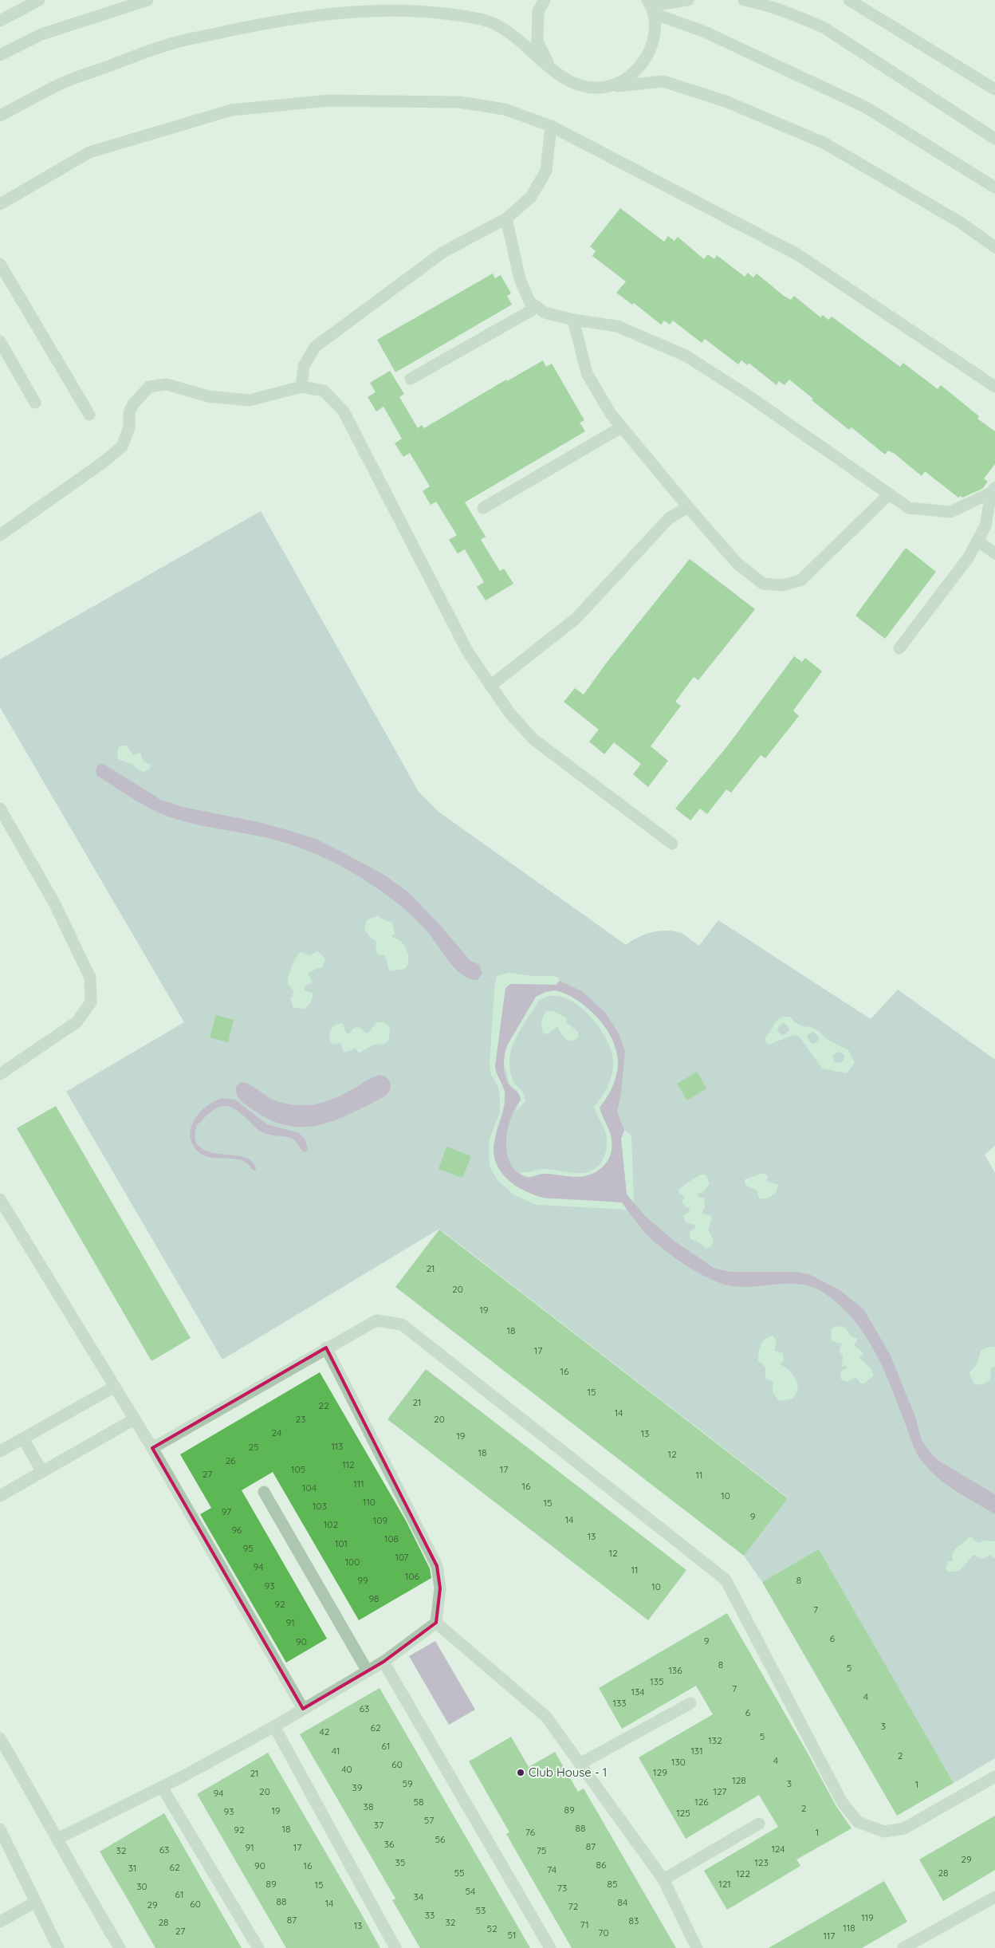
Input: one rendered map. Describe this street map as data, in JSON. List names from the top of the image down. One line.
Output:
{"places":["Club House - 1"],"house_numbers":["21","20","19","18","17","16","15","21","22","14","23","20","24","13","19","113","25","18","12","26","112","105","17","27","11","111","16","104","10","110","15","103","97","9","14","109","102","96","13","108","101","95","12","107","100","94","11","106","99","8","93","10","98","92","7","91","6","9","90","8","5","136","135","7","134","4","133","63","6","3","62","42","5","132","61","41","131","2","4","130","60","40","129","21","128","59","3","1","39","20","127","94","58","126","38","2","89","19","93","125","57","37","88","18","92","76","1","56","36","87","91","17","124","63","32","75","29","35","123","86","90","16","62","31","74","55","28","122","89","85","121","15","30","73","54","61","34","88","84","14","60","29","72","53","33","119","87","83","28","32","71","13","118","52","27","70","51","117"]}
